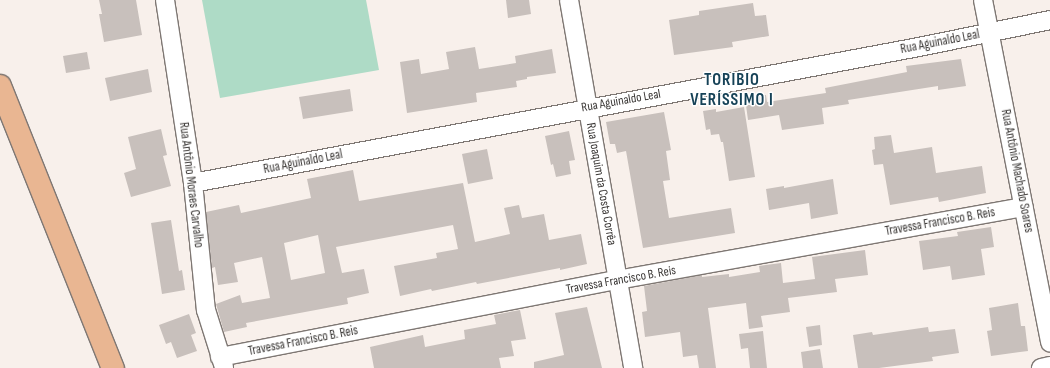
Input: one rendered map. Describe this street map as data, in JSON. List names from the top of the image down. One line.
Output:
{"streets":{"street":["Rua Aguinaldo Leal","Rua Antônio Machado Soares","Rua Joaquim da Costa Corrêa","Rua Antônio Moraes Carvalho","Travessa Francisco B. Reis"]},"crossings":[["Rua Aguinaldo Leal","Rua Antônio Machado Soares"],["Rua Aguinaldo Leal","Rua Joaquim da Costa Corrêa"],["Rua Aguinaldo Leal","Rua Antônio Moraes Carvalho"],["Rua Antônio Machado Soares","Travessa Francisco B. Reis"],["Rua Joaquim da Costa Corrêa","Travessa Francisco B. Reis"],["Rua Antônio Moraes Carvalho","Travessa Francisco B. Reis"]],"districts":["TORIBIO VERÍSSIMO I"]}
